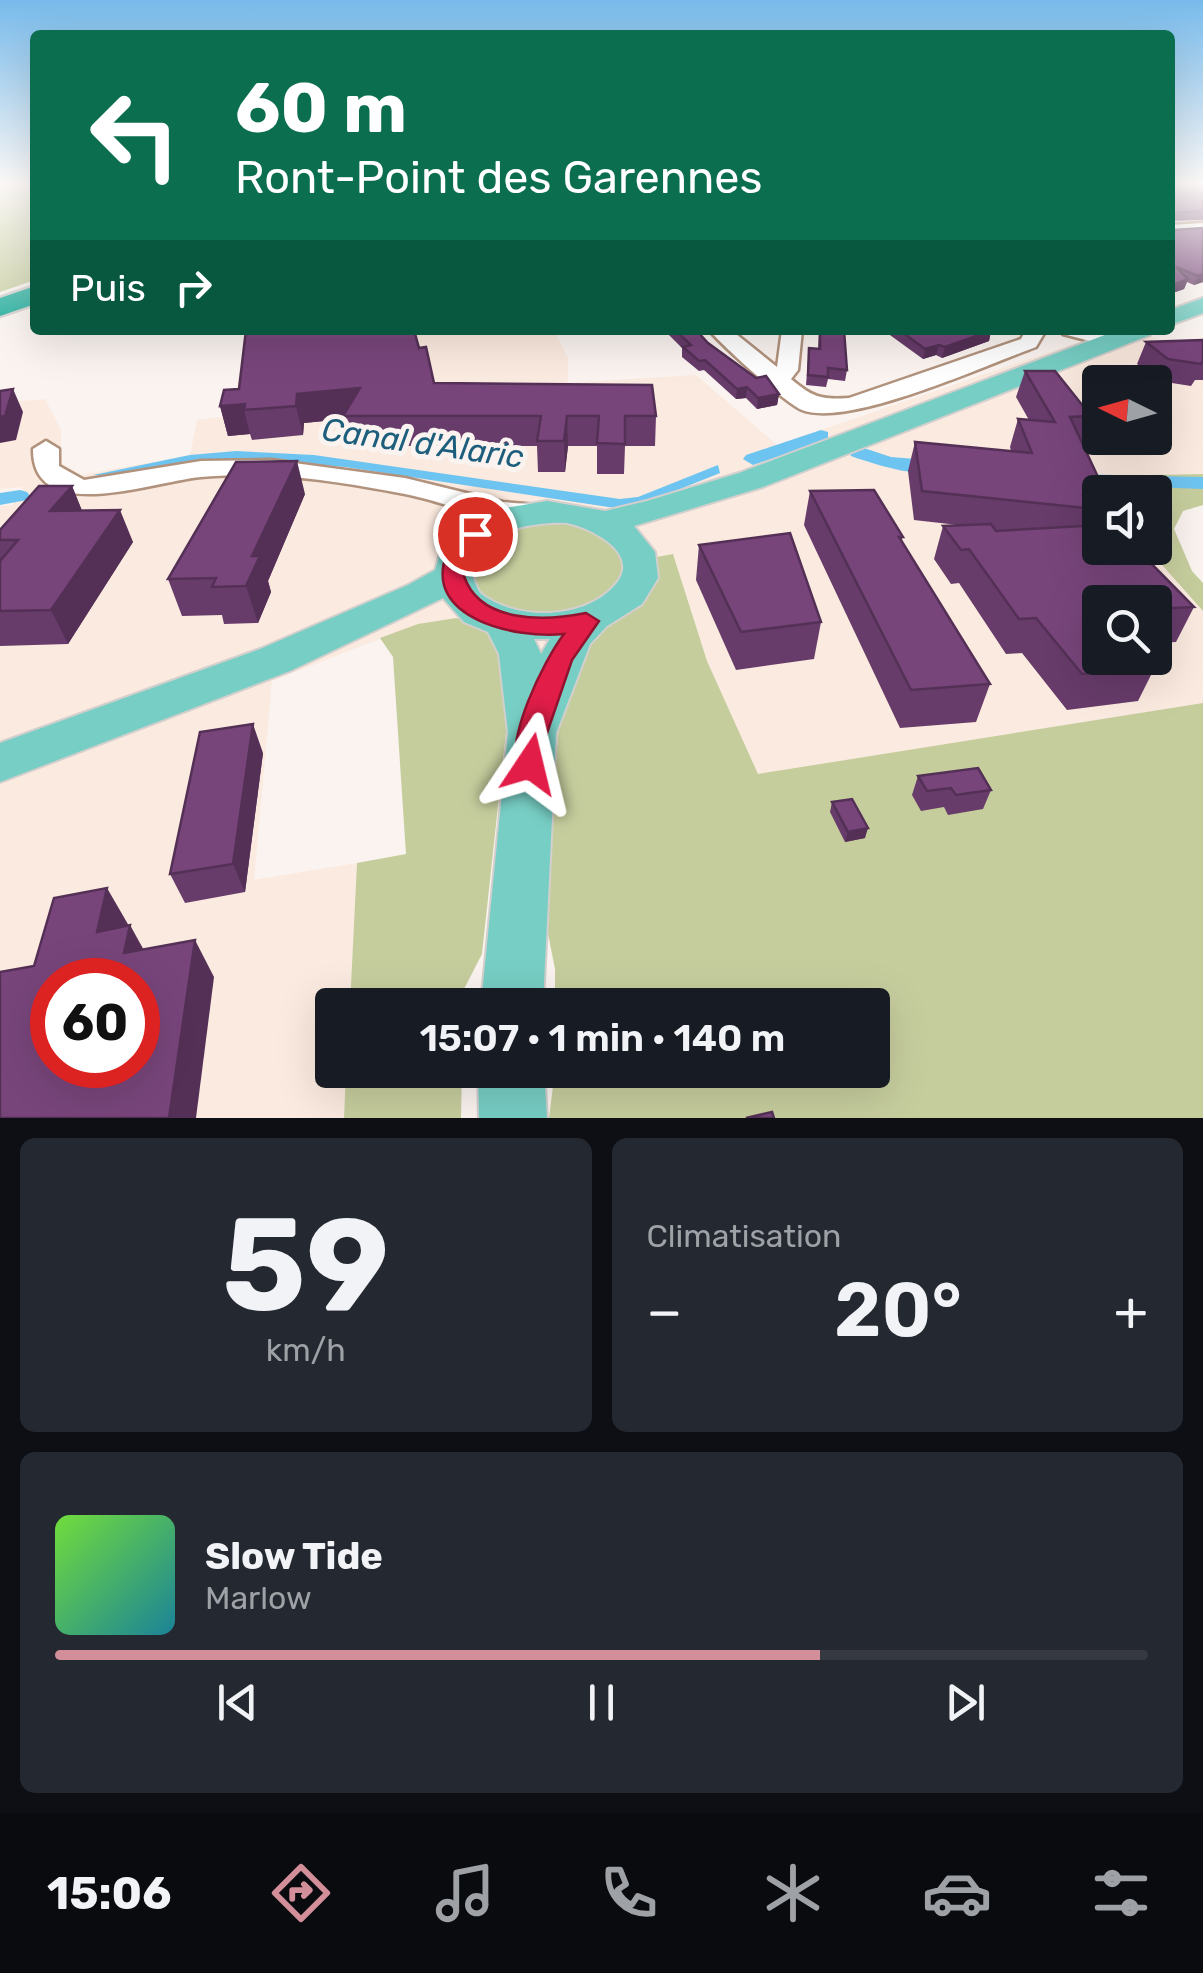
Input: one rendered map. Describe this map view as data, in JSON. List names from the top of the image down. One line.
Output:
{"water":["Canal d'Alaric"],"north":"left","page":{"turn":["60 m","Ront-Point des Garennes"],"then":"Puis","limit":"60","trip":"15:07 · 1 min · 140 m","tile":[["59","km/h"],"Climatisation"],"heat":["−","20°","+"],"song":["Slow Tide","Marlow"],"tabs":"15:06"}}
